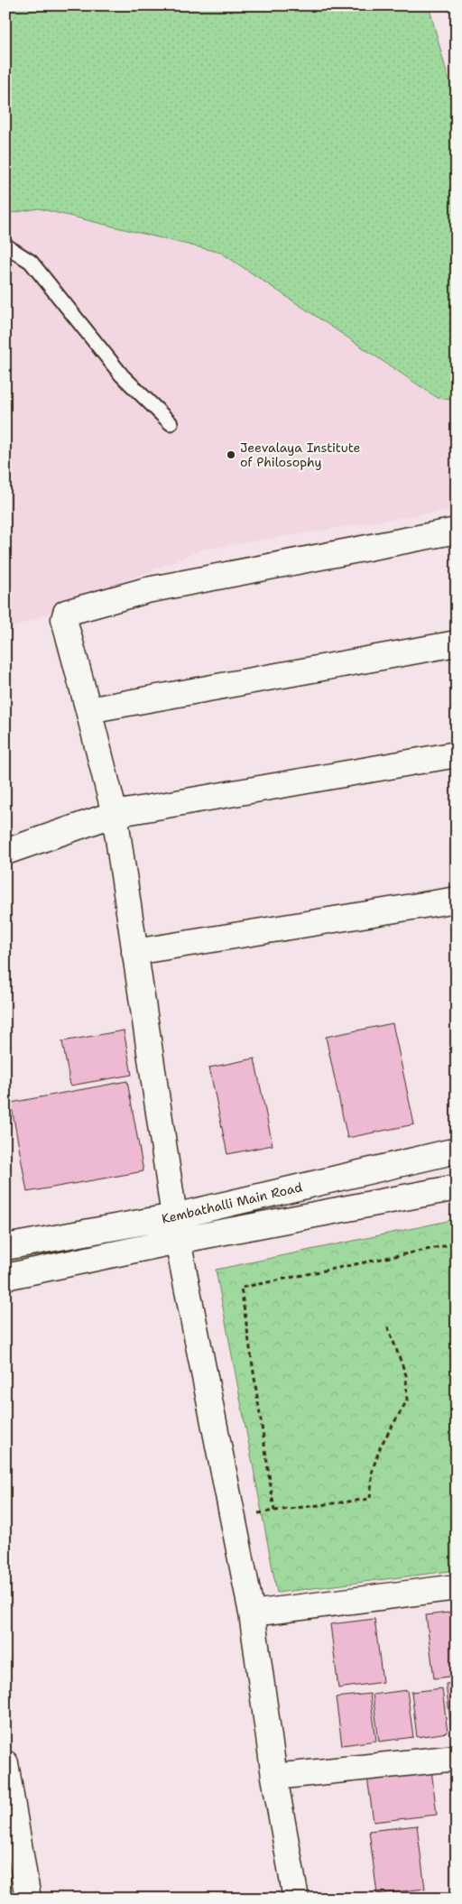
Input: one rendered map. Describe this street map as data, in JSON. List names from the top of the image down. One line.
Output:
{"streets":{"street":["Kembathalli Main Road"]},"places":["Jeevalaya Institute of Philosophy"]}
